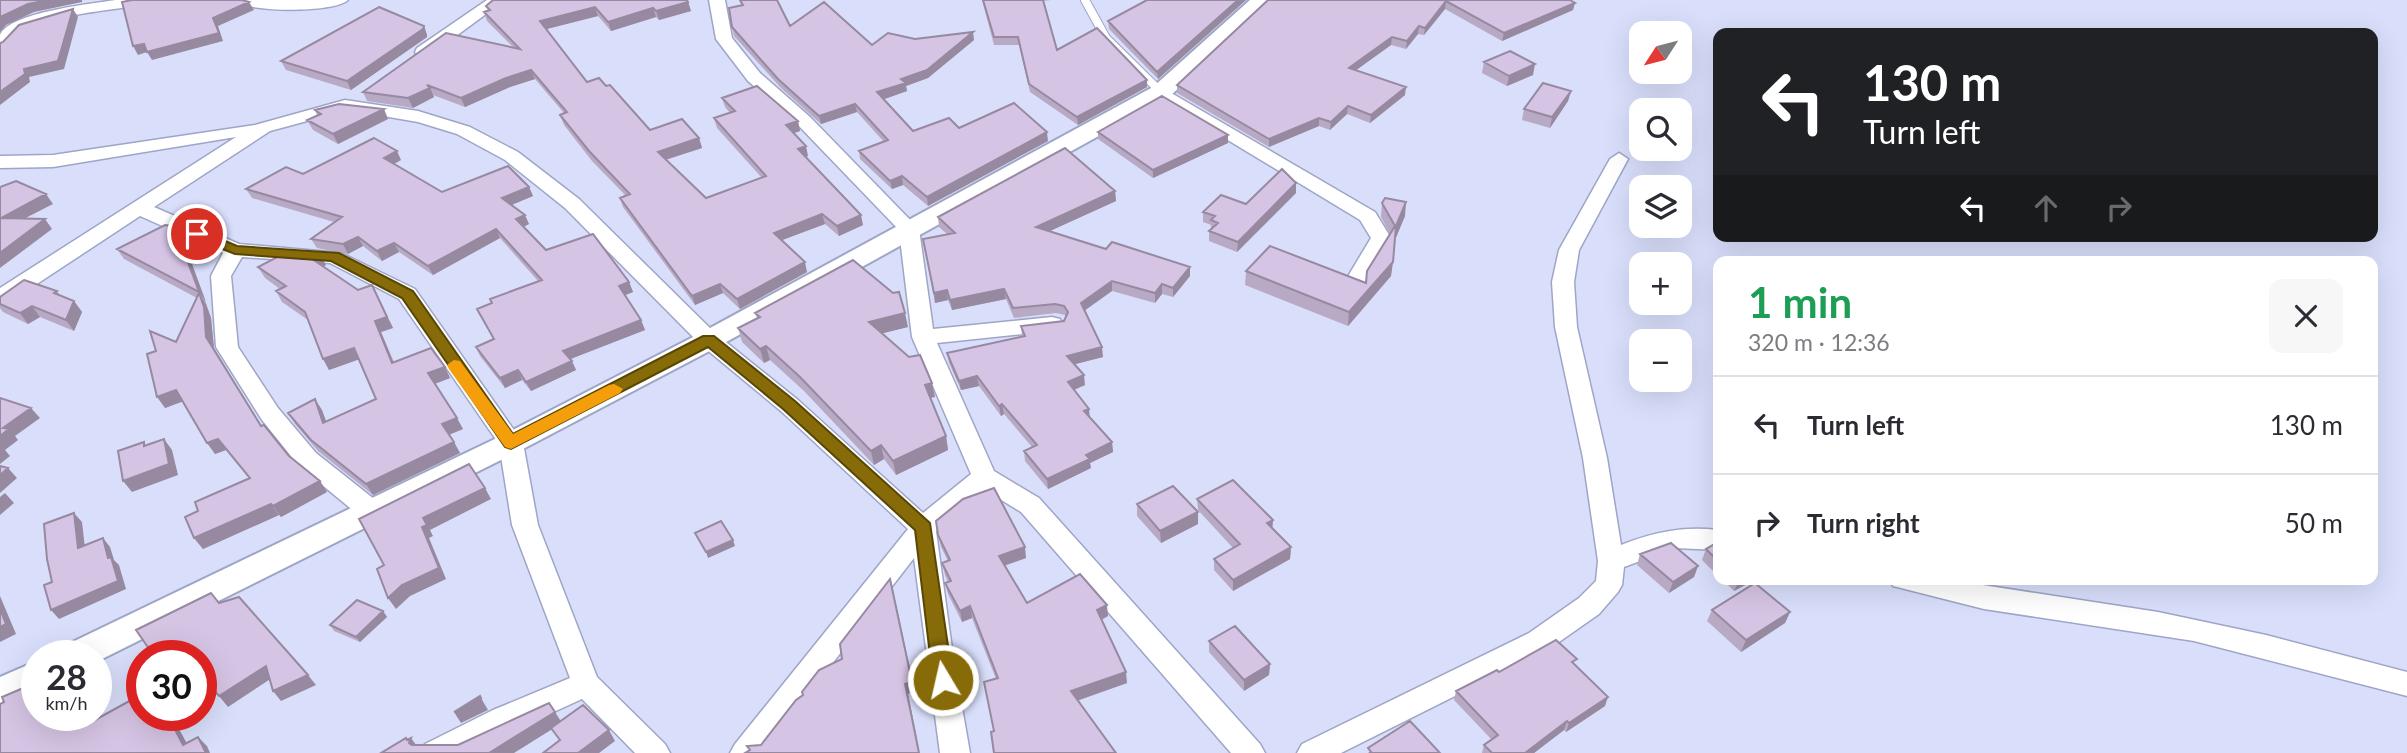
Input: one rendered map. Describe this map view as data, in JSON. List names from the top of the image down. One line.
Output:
{"north":"bottom left","page":{"map_buttons":["+","−"],"turn":["130 m","Turn left"],"heading":["1 min","320 m · 12:36"],"list":[{"name":"Turn left","value":"130 m"},{"name":"Turn right","value":"50 m"}],"speed":"28 km/h","limit":"30"}}
